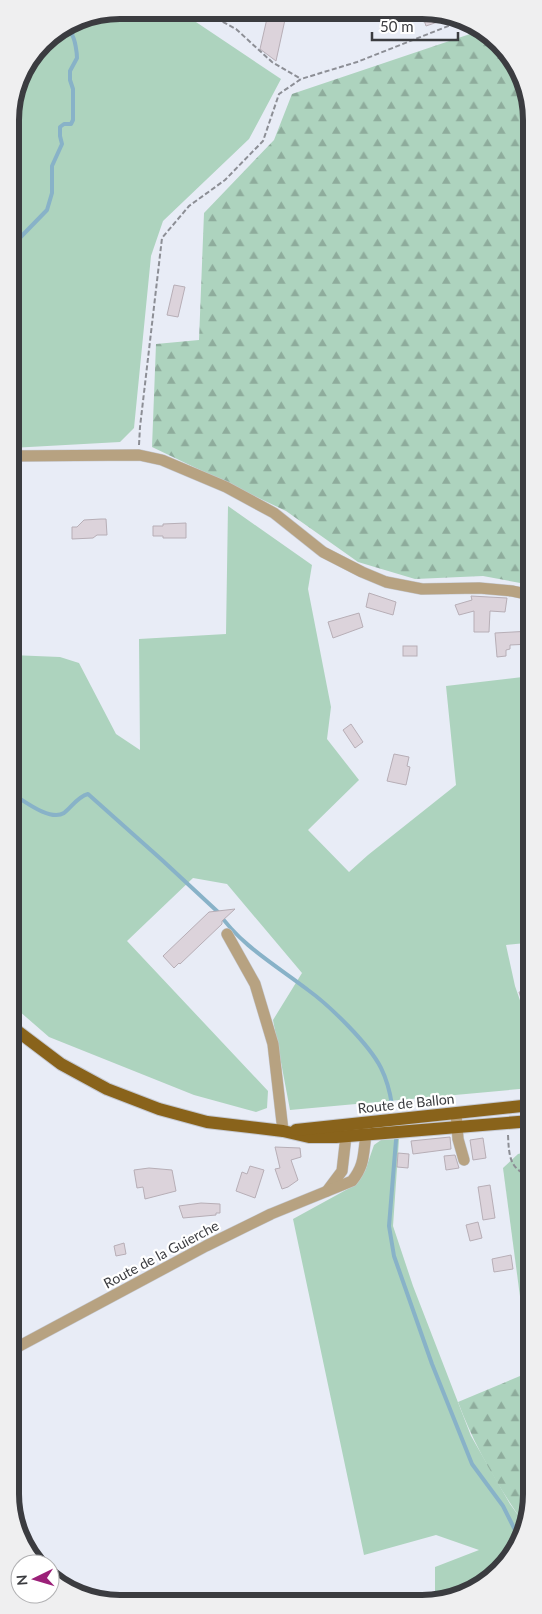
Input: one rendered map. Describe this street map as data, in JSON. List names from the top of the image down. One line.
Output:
{"streets":{"main road":["Route de Ballon"],"street":["Route de la Guierche"]},"crossings":[["Route de Ballon","Route de la Guierche"]],"scale_bar":"50 m","north":"left"}
